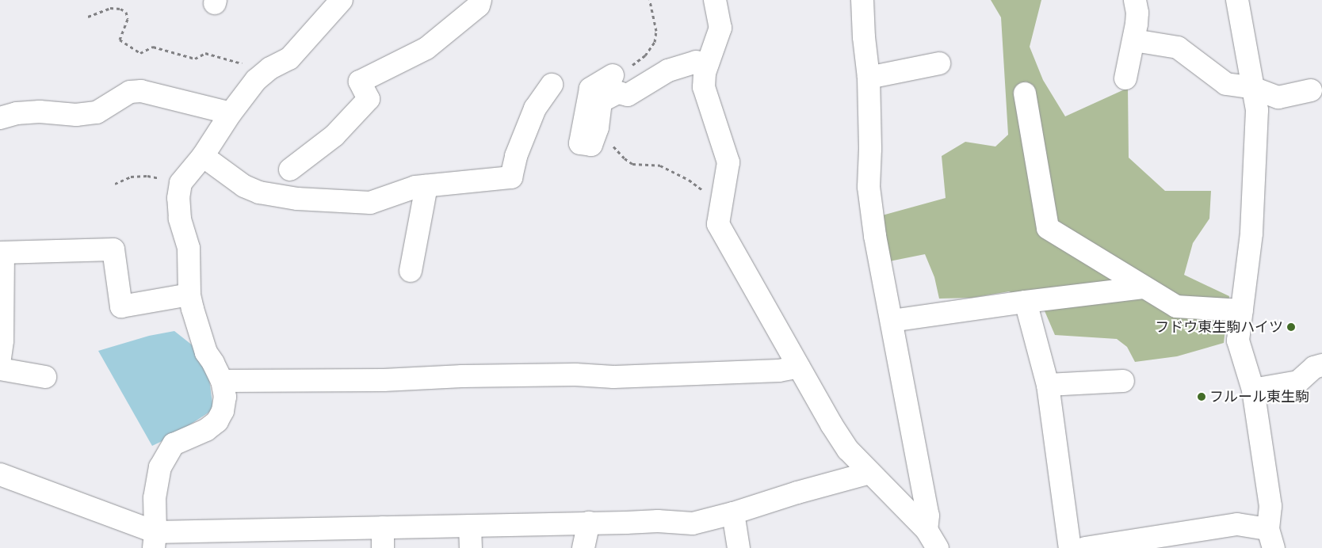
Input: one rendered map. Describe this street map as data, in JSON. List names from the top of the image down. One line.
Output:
{"places":["フドウ東生駒ハイツ","フルール東生駒"]}
